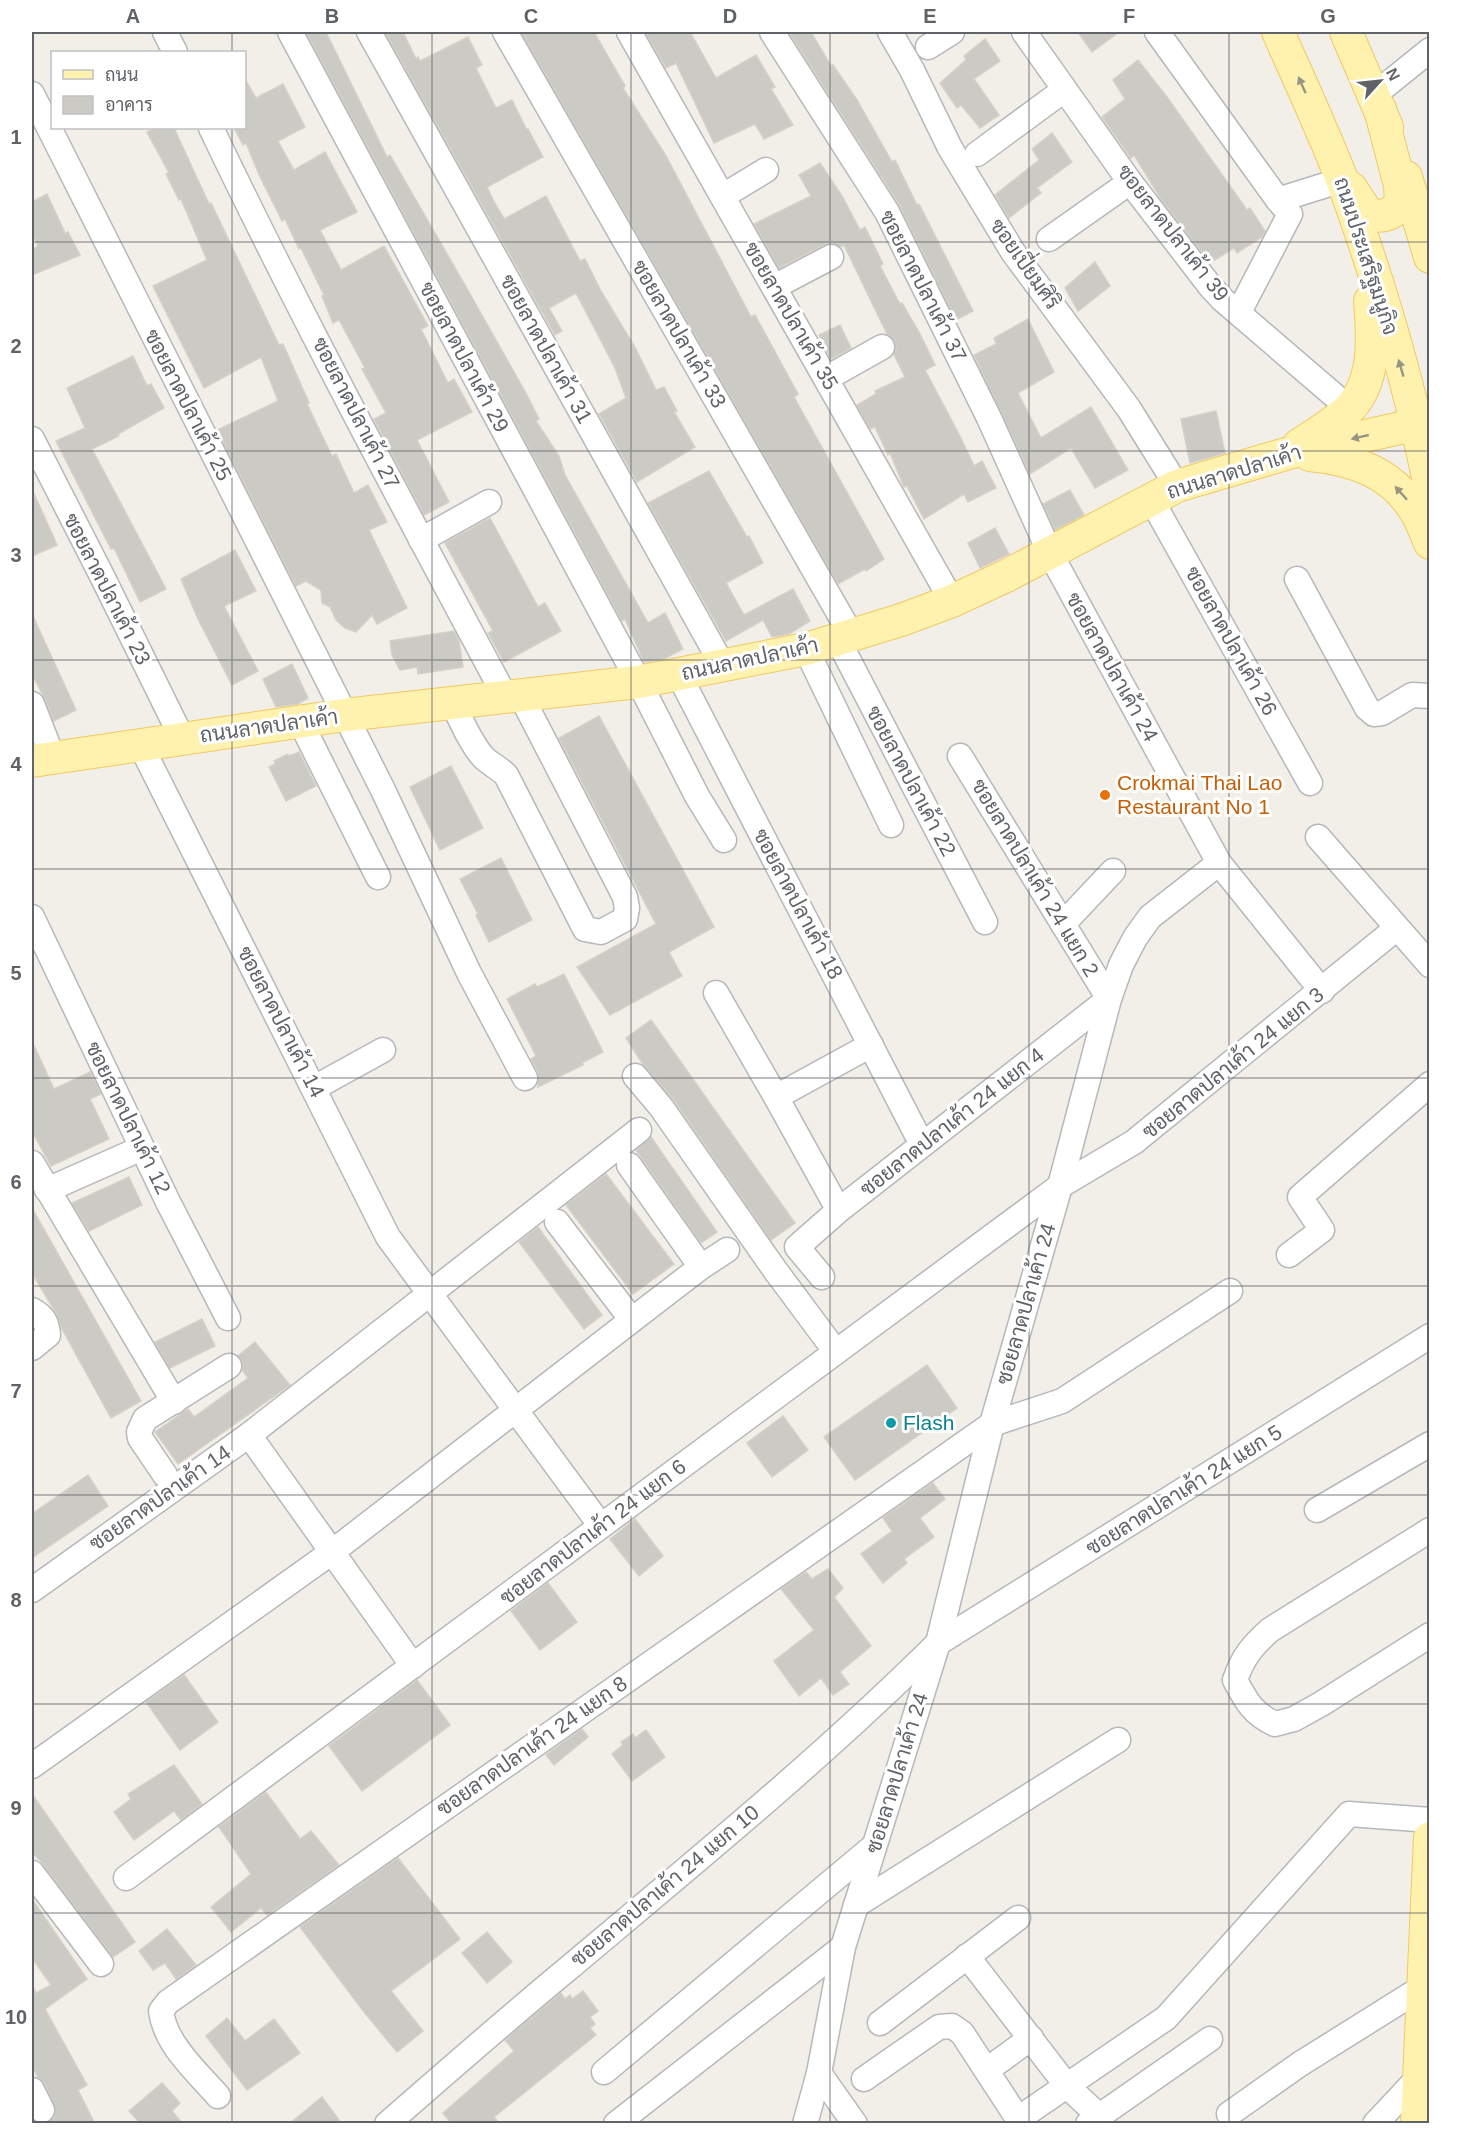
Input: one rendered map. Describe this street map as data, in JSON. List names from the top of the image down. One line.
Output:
{"streets":{"main road":["ถนนประเสริฐมนูกิจ","ถนนลาดปลาเค้า"],"street":["ซอยลาดปลาเค้า 39","ซอยเปี่ยมศิริ","ซอยลาดปลาเค้า 37","ซอยลาดปลาเค้า 35","ซอยลาดปลาเค้า 33","ซอยลาดปลาเค้า 31","ซอยลาดปลาเค้า 29","ซอยลาดปลาเค้า 25","ซอยลาดปลาเค้า 27","ซอยลาดปลาเค้า 23","ซอยลาดปลาเค้า 26","ซอยลาดปลาเค้า 24","ซอยลาดปลาเค้า 22","ซอยลาดปลาเค้า 24 แยก 2","ซอยลาดปลาเค้า 18","ซอยลาดปลาเค้า 14","ซอยลาดปลาเค้า 24 แยก 3","ซอยลาดปลาเค้า 12","ซอยลาดปลาเค้า 24 แยก 4","ซอยลาดปลาเค้า 24 แยก 5","ซอยลาดปลาเค้า 24 แยก 6","ซอยลาดปลาเค้า 24 แยก 8","ซอยลาดปลาเค้า 24 แยก 10"]},"crossings":[["ถนนประเสริฐมนูกิจ","ถนนลาดปลาเค้า"],["ซอยเปี่ยมศิริ","ถนนลาดปลาเค้า"],["ซอยเปี่ยมศิริ","ซอยลาดปลาเค้า 26"],["ซอยลาดปลาเค้า 37","ถนนลาดปลาเค้า"],["ซอยลาดปลาเค้า 37","ซอยลาดปลาเค้า 24"],["ซอยลาดปลาเค้า 35","ถนนลาดปลาเค้า"],["ซอยลาดปลาเค้า 33","ถนนลาดปลาเค้า"],["ซอยลาดปลาเค้า 33","ซอยลาดปลาเค้า 22"],["ซอยลาดปลาเค้า 31","ถนนลาดปลาเค้า"],["ซอยลาดปลาเค้า 29","ถนนลาดปลาเค้า"],["ซอยลาดปลาเค้า 25","ถนนลาดปลาเค้า"],["ซอยลาดปลาเค้า 27","ถนนลาดปลาเค้า"],["ถนนลาดปลาเค้า","ซอยลาดปลาเค้า 23"],["ถนนลาดปลาเค้า","ซอยลาดปลาเค้า 26"],["ถนนลาดปลาเค้า","ซอยลาดปลาเค้า 24"],["ถนนลาดปลาเค้า","ซอยลาดปลาเค้า 22"],["ถนนลาดปลาเค้า","ซอยลาดปลาเค้า 18"],["ถนนลาดปลาเค้า","ซอยลาดปลาเค้า 14"],["ซอยลาดปลาเค้า 24","ซอยลาดปลาเค้า 24 แยก 2"],["ซอยลาดปลาเค้า 24","ซอยลาดปลาเค้า 24 แยก 3"],["ซอยลาดปลาเค้า 24","ซอยลาดปลาเค้า 24 แยก 4"],["ซอยลาดปลาเค้า 24","ซอยลาดปลาเค้า 24 แยก 5"],["ซอยลาดปลาเค้า 24","ซอยลาดปลาเค้า 24 แยก 6"],["ซอยลาดปลาเค้า 24","ซอยลาดปลาเค้า 24 แยก 8"],["ซอยลาดปลาเค้า 24","ซอยลาดปลาเค้า 24 แยก 10"],["ซอยลาดปลาเค้า 24 แยก 2","ซอยลาดปลาเค้า 24 แยก 4"],["ซอยลาดปลาเค้า 14","ซอยลาดปลาเค้า 24 แยก 6"],["ซอยลาดปลาเค้า 24 แยก 3","ซอยลาดปลาเค้า 24 แยก 6"],["ซอยลาดปลาเค้า 24 แยก 5","ซอยลาดปลาเค้า 24 แยก 10"]],"one_way":["ถนนประเสริฐมนูกิจ"],"places":["Crokmai Thai Lao Restaurant No 1","Flash"],"legend":["ถนน","อาคาร"],"north":"top right","grid":{"columns":["A","B","C","D","E","F","G"],"rows":["1","2","3","4","5","6","7","8","9","10"]}}
